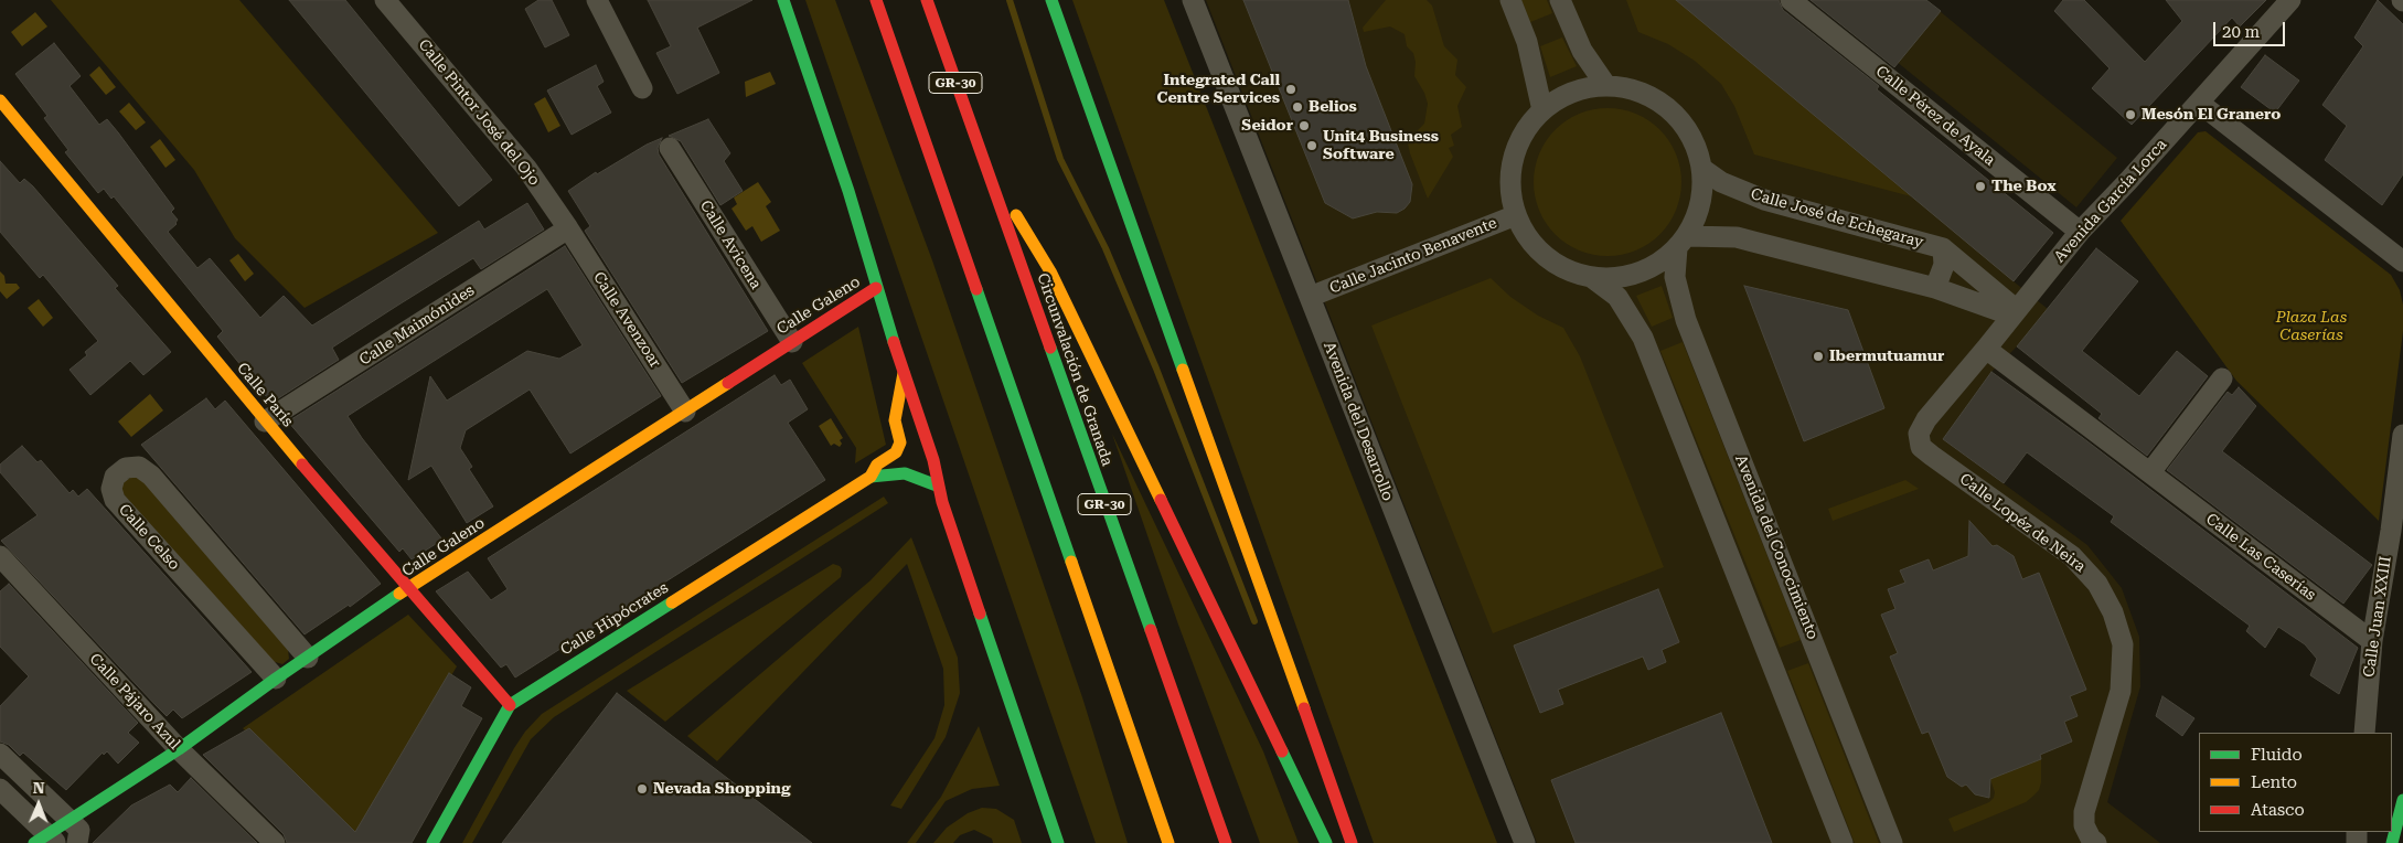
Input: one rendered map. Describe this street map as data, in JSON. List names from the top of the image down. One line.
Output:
{"streets":{"main road":["GR-30","Calle Galeno","Circunvalación de Granada","Calle París","Calle Hipócrates"],"street":["Calle Pintor José del Ojo","Calle Pérez de Ayala","Avenida García Lorca","Calle José de Echegaray","Calle Avicena","Calle Jacinto Benavente","Calle Avenzoar","Calle Maimónides","Avenida del Desarrollo","Calle Lopéz de Neira","Calle Celso","Avenida del Conocimiento","Calle Las Caserías","Calle Juan XXIII","Calle Pájaro Azul"]},"crossings":[["Calle Pintor José del Ojo","Calle Avenzoar"],["Calle Pintor José del Ojo","Calle Maimónides"],["Calle Pérez de Ayala","Avenida García Lorca"],["Avenida García Lorca","Calle José de Echegaray"],["Avenida García Lorca","Calle Lopéz de Neira"],["Avenida García Lorca","Calle Las Caserías"],["Calle José de Echegaray","Calle Jacinto Benavente"],["Calle José de Echegaray","Avenida del Conocimiento"],["Calle Avicena","Calle Galeno"],["Calle Jacinto Benavente","Avenida del Desarrollo"],["Calle Jacinto Benavente","Avenida del Conocimiento"],["Calle Galeno","Calle Avenzoar"],["Calle Galeno","Calle París"],["Calle Galeno","Calle Celso"],["Calle Galeno","Calle Pájaro Azul"],["Calle Avenzoar","Calle Maimónides"],["Calle Maimónides","Calle París"],["Calle París","Calle Hipócrates"],["Calle Las Caserías","Calle Juan XXIII"]],"parks":["Plaza Las Caserías"],"places":["Integrated Call Centre Services","Belios","Mesón El Granero","Seidor","Unit4 Business Software","The Box","Ibermutuamur","Nevada Shopping"],"legend":["Fluido","Lento","Atasco"],"scale_bar":"20 m","north":"top"}
